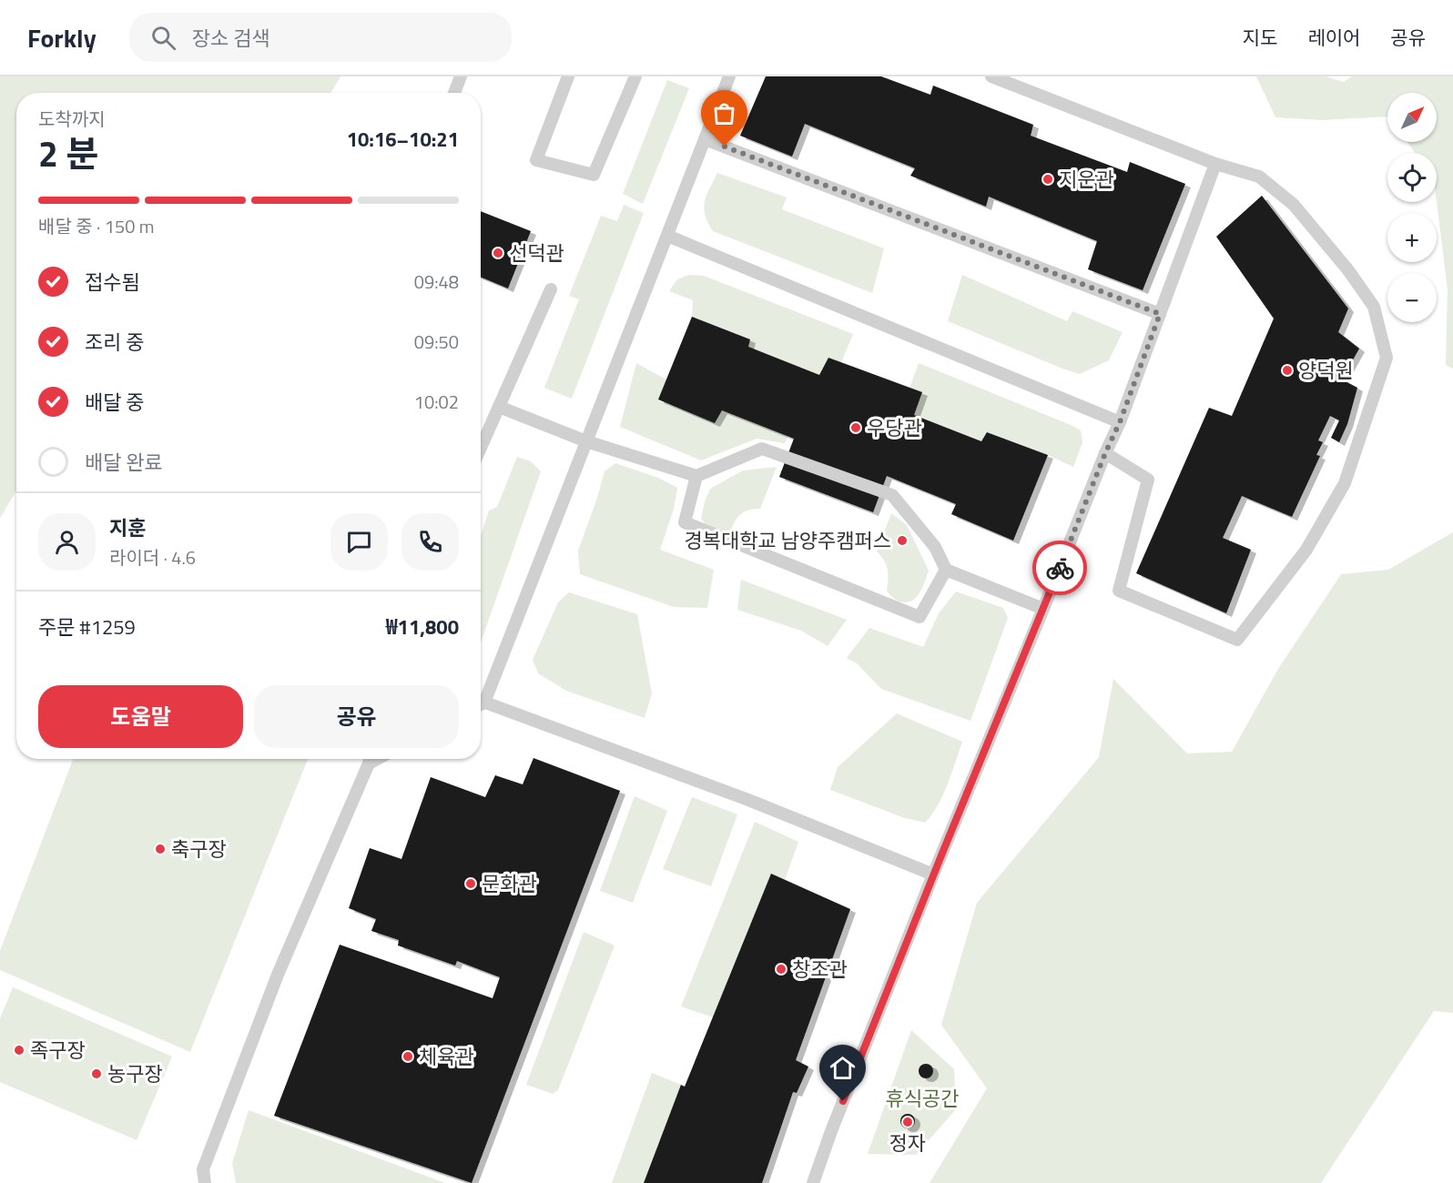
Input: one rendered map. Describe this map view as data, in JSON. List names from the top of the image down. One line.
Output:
{"parks":["휴식공간"],"places":["지운관","선덕관","양덕원","우당관","경복대학교 남양주캠퍼스","축구장","문화관","창조관","족구장","체육관","농구장","정자"],"north":"top right","page":{"header":"Forkly","search":"장소 검색","nav":["지도","레이어","공유"],"map_buttons":["+","−"],"heading":["2 분","도착까지","10:16–10:21"],"panel":["지훈","라이더 · 4.6","주문 #1259","₩11,800"],"bar":"배달 중 · 150 m","list":[["접수됨","09:48"],["조리 중","09:50"],["배달 중","10:02"],"배달 완료"],"buttons":["도움말","공유"]}}
